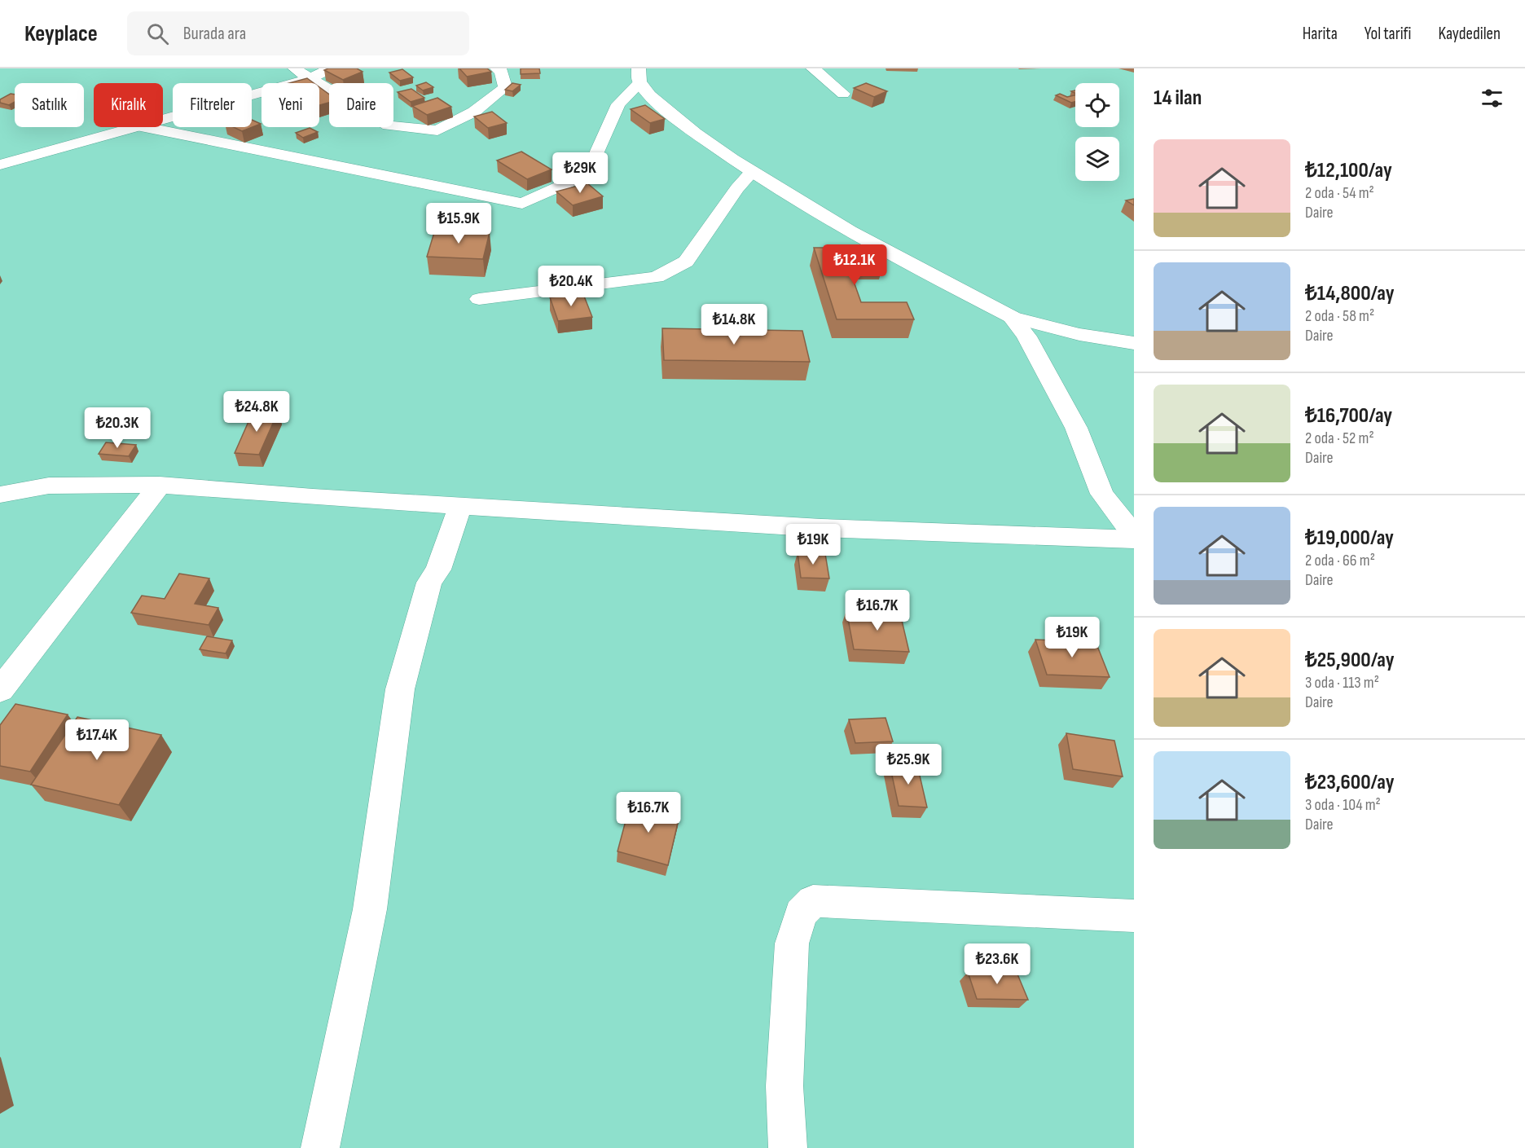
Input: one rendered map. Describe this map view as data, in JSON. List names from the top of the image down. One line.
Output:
{"page":{"header":"Keyplace","search":"Burada ara","nav":["Harita","Yol tarifi","Kaydedilen"],"heading":"14 ilan","chip":["Satılık","Kiralık","Filtreler","Yeni","Daire"],"list":[{"name":"₺12,100/ay","note":"2 oda · 54 m² · Daire"},{"name":"₺14,800/ay","note":"2 oda · 58 m² · Daire"},{"name":"₺16,700/ay","note":"2 oda · 52 m² · Daire"},{"name":"₺19,000/ay","note":"2 oda · 66 m² · Daire"},{"name":"₺25,900/ay","note":"3 oda · 113 m² · Daire"},{"name":"₺23,600/ay","note":"3 oda · 104 m² · Daire"}],"price":["₺29K","₺15.9K","₺12.1K","₺20.4K","₺14.8K","₺24.8K","₺20.3K","₺19K","₺16.7K","₺19K","₺17.4K","₺25.9K","₺16.7K","₺23.6K"]}}
